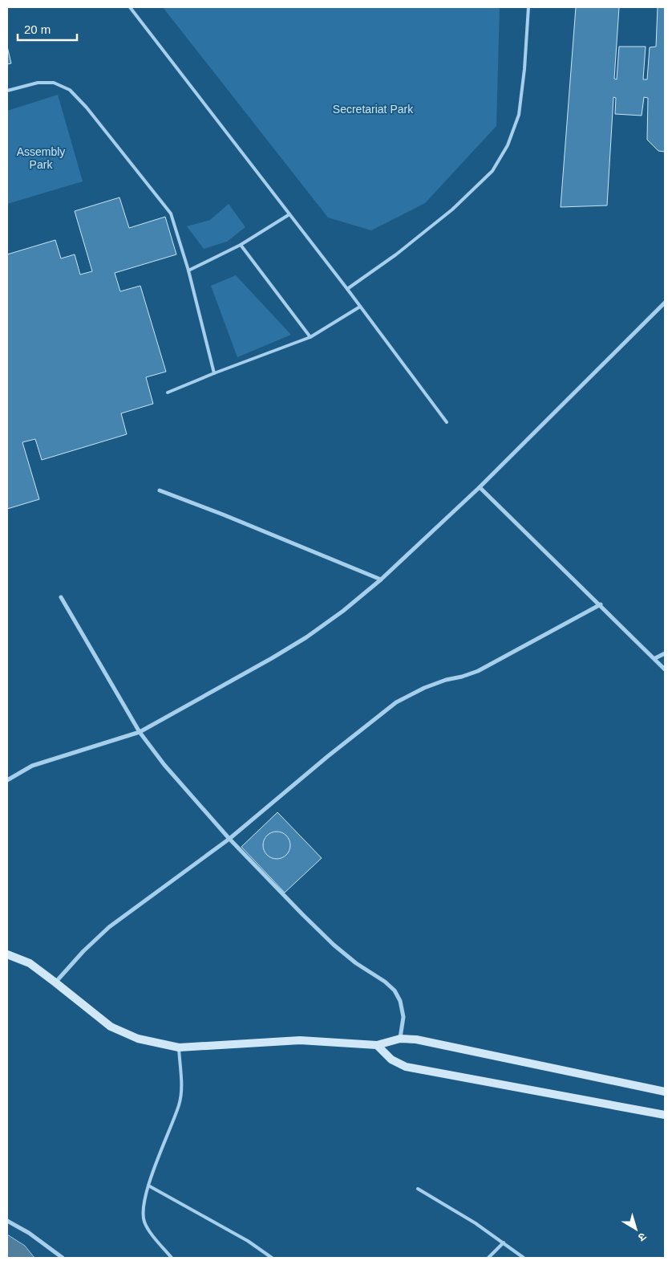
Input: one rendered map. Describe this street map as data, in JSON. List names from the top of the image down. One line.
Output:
{"parks":["Secretariat Park","Assembly Park"],"scale_bar":"20 m","north":"bottom right"}
